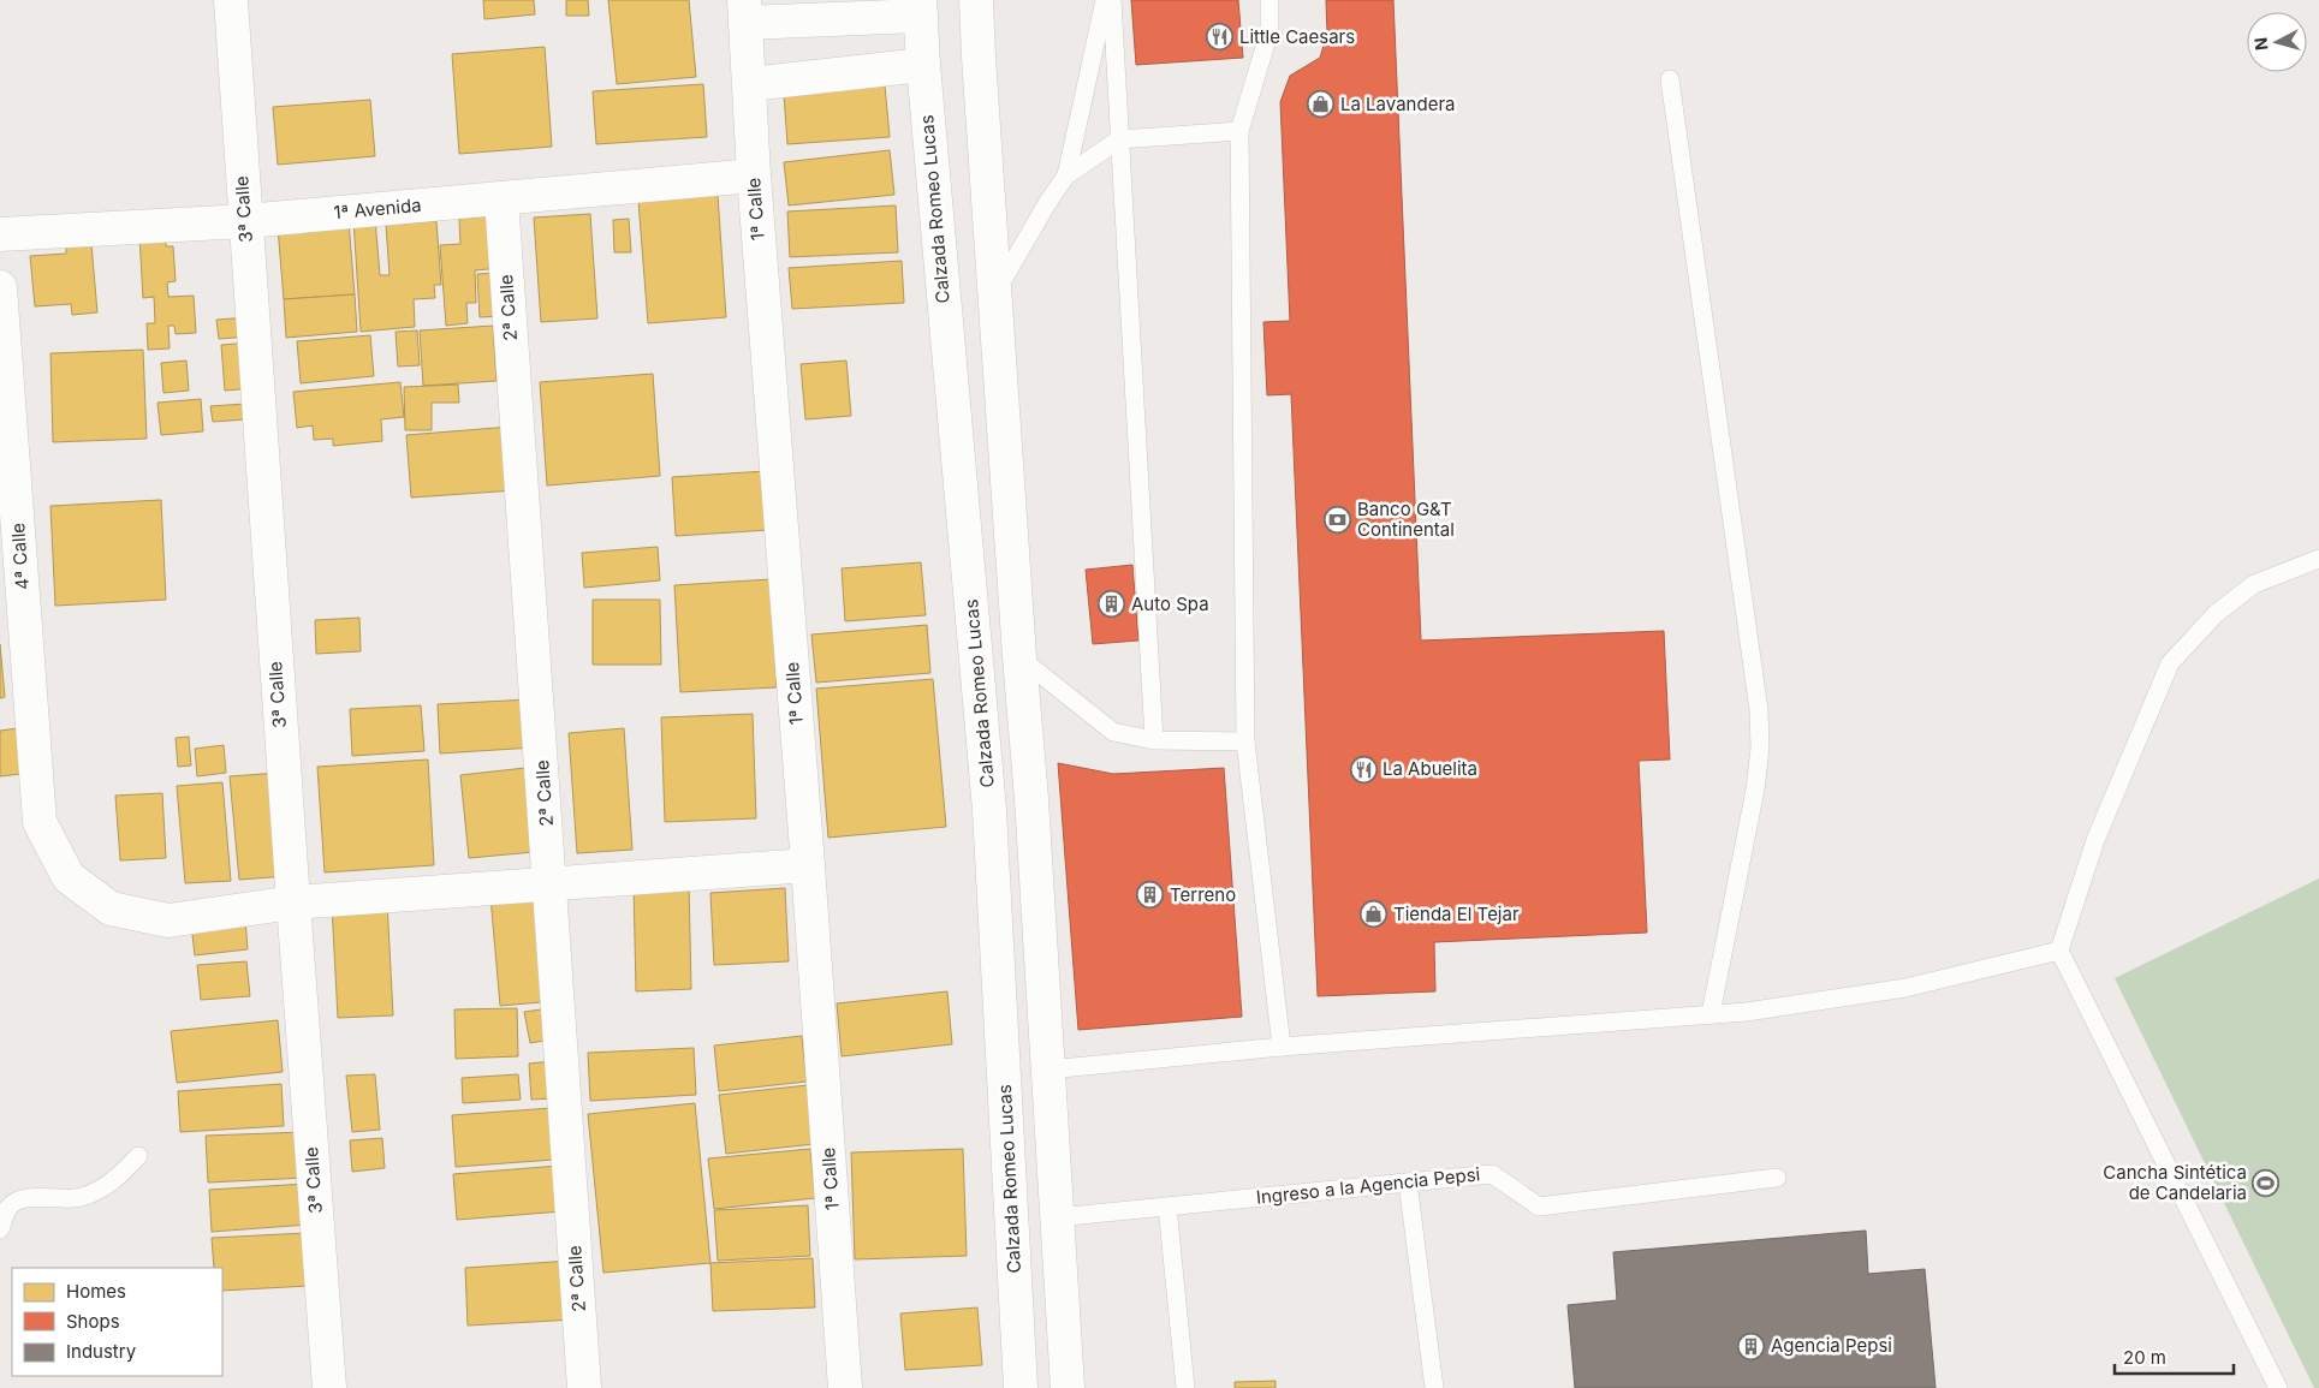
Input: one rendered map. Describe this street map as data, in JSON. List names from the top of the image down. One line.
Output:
{"streets":{"street":["3ª Calle","1ª Avenida","1ª Calle","Calzada Romeo Lucas","2ª Calle","4ª Calle"],"lane":["Ingreso a la Agencia Pepsi"]},"crossings":[["3ª Calle","1ª Avenida"],["3ª Calle","4ª Calle"],["1ª Avenida","1ª Calle"],["1ª Avenida","2ª Calle"],["1ª Calle","4ª Calle"],["2ª Calle","4ª Calle"]],"places":{"restaurant":["Little Caesars","La Abuelita"],"shop":["La Lavandera","Tienda El Tejar"],"bank":["Banco G&T Continental"],"building":["Auto Spa","Terreno","Agencia Pepsi"],"sports":["Cancha Sintética de Candelaria"]},"legend":["Homes","Shops","Industry"],"scale_bar":"20 m","north":"left"}
